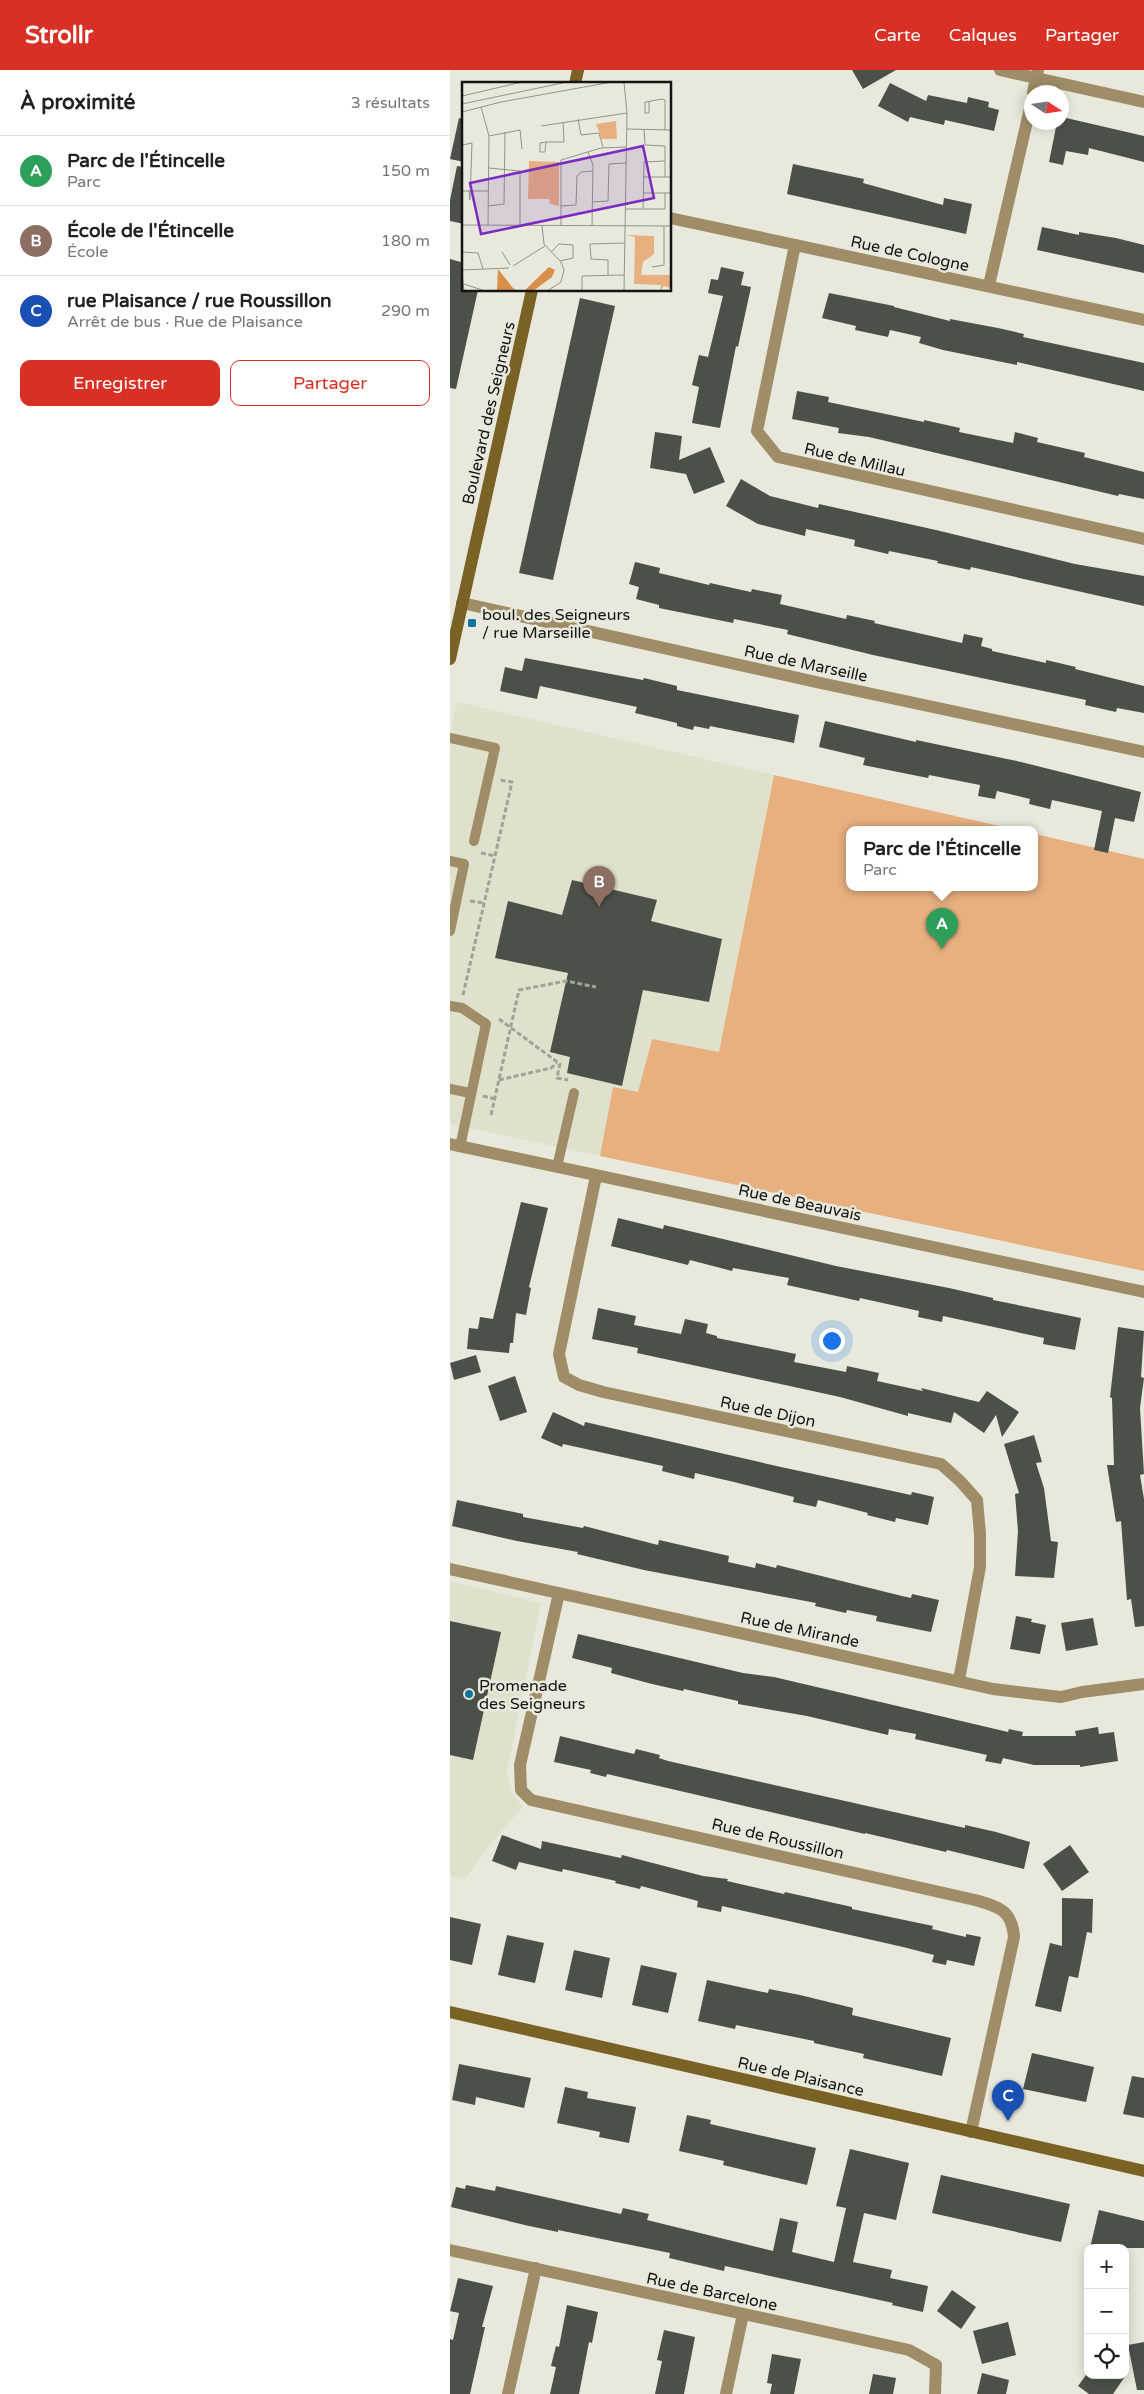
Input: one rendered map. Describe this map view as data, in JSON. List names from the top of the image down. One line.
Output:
{"streets":{"street":["Rue de Cologne","Boulevard des Seigneurs","Rue de Millau","Rue de Marseille","Rue de Beauvais","Rue de Dijon","Rue de Mirande","Rue de Roussillon","Rue de Plaisance","Rue de Barcelone"]},"crossings":[["Rue de Cologne","Rue de Millau"],["Boulevard des Seigneurs","Rue de Marseille"],["Rue de Beauvais","Rue de Dijon"],["Rue de Dijon","Rue de Mirande"],["Rue de Mirande","Rue de Roussillon"],["Rue de Roussillon","Rue de Plaisance"]],"places":{"transit":["boul. des Seigneurs / rue Marseille"],"other":["Promenade des Seigneurs"]},"north":"right","page":{"header":"Strollr","nav":["Carte","Calques","Partager"],"heading":["À proximité","3 résultats"],"list":[{"mark":"A","name":"Parc de l'Étincelle","note":"Parc","value":"150 m"},{"mark":"B","name":"École de l'Étincelle","note":"École","value":"180 m"},{"mark":"C","name":"rue Plaisance / rue Roussillon","note":"Arrêt de bus · Rue de Plaisance","value":"290 m"}],"buttons":["Enregistrer","Partager"],"popup":["Parc de l'Étincelle","Parc"],"pins":["B","A","C"],"map_buttons":["+","−"]}}
